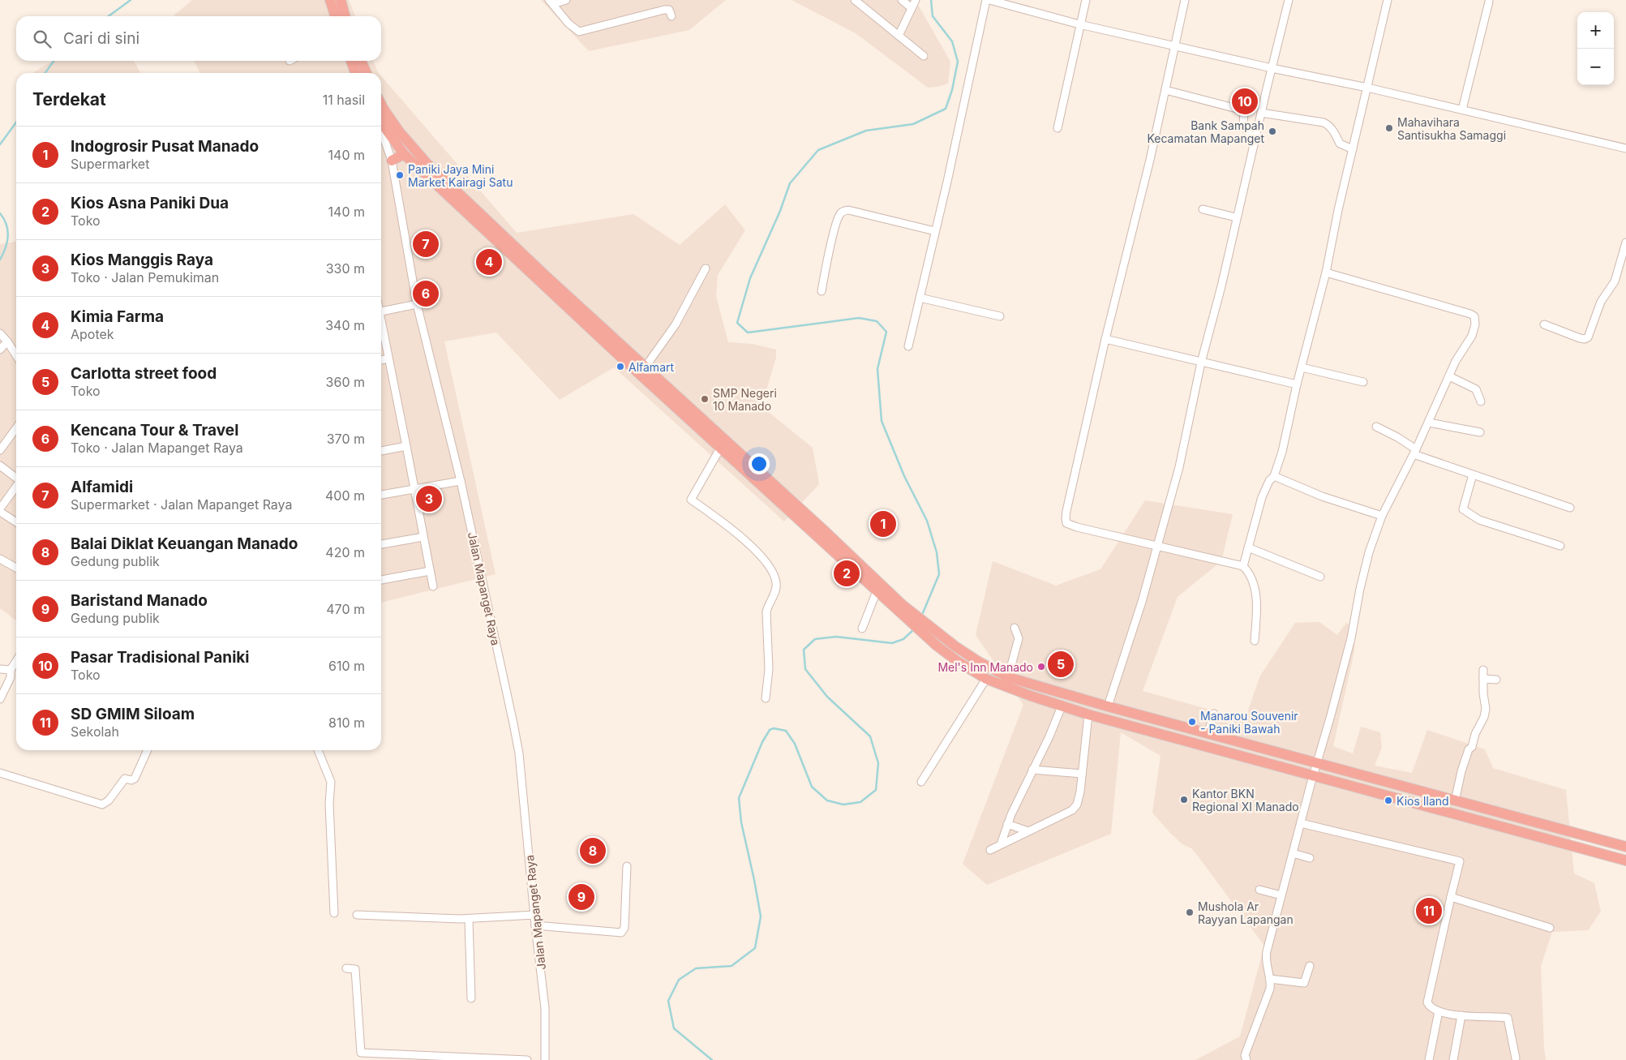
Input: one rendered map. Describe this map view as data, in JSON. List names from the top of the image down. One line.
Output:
{"streets":{"street":["Jalan Mapanget Raya"]},"places":["Mahavihara Santisukha Samaggi","Bank Sampah Kecamatan Mapanget","Paniki Jaya Mini Market Kairagi Satu","Alfamart","SMP Negeri 10 Manado","Mel's Inn Manado","Manarou Souvenir - Paniki Bawah","Kantor BKN Regional XI Manado","Kios Iland","Mushola Ar Rayyan Lapangan"],"page":{"map_buttons":["+","−"],"search":"Cari di sini","heading":["Terdekat","11 hasil"],"pins":["10","7","4","6","3","1","2","5","8","9","11"],"list":[{"mark":"1","name":"Indogrosir Pusat Manado","note":"Supermarket","value":"140 m"},{"mark":"2","name":"Kios Asna Paniki Dua","note":"Toko","value":"140 m"},{"mark":"3","name":"Kios Manggis Raya","note":"Toko · Jalan Pemukiman","value":"330 m"},{"mark":"4","name":"Kimia Farma","note":"Apotek","value":"340 m"},{"mark":"5","name":"Carlotta street food","note":"Toko","value":"360 m"},{"mark":"6","name":"Kencana Tour & Travel","note":"Toko · Jalan Mapanget Raya","value":"370 m"},{"mark":"7","name":"Alfamidi","note":"Supermarket · Jalan Mapanget Raya","value":"400 m"},{"mark":"8","name":"Balai Diklat Keuangan Manado","note":"Gedung publik","value":"420 m"},{"mark":"9","name":"Baristand Manado","note":"Gedung publik","value":"470 m"},{"mark":"10","name":"Pasar Tradisional Paniki","note":"Toko","value":"610 m"},{"mark":"11","name":"SD GMIM Siloam","note":"Sekolah","value":"810 m"}]}}
